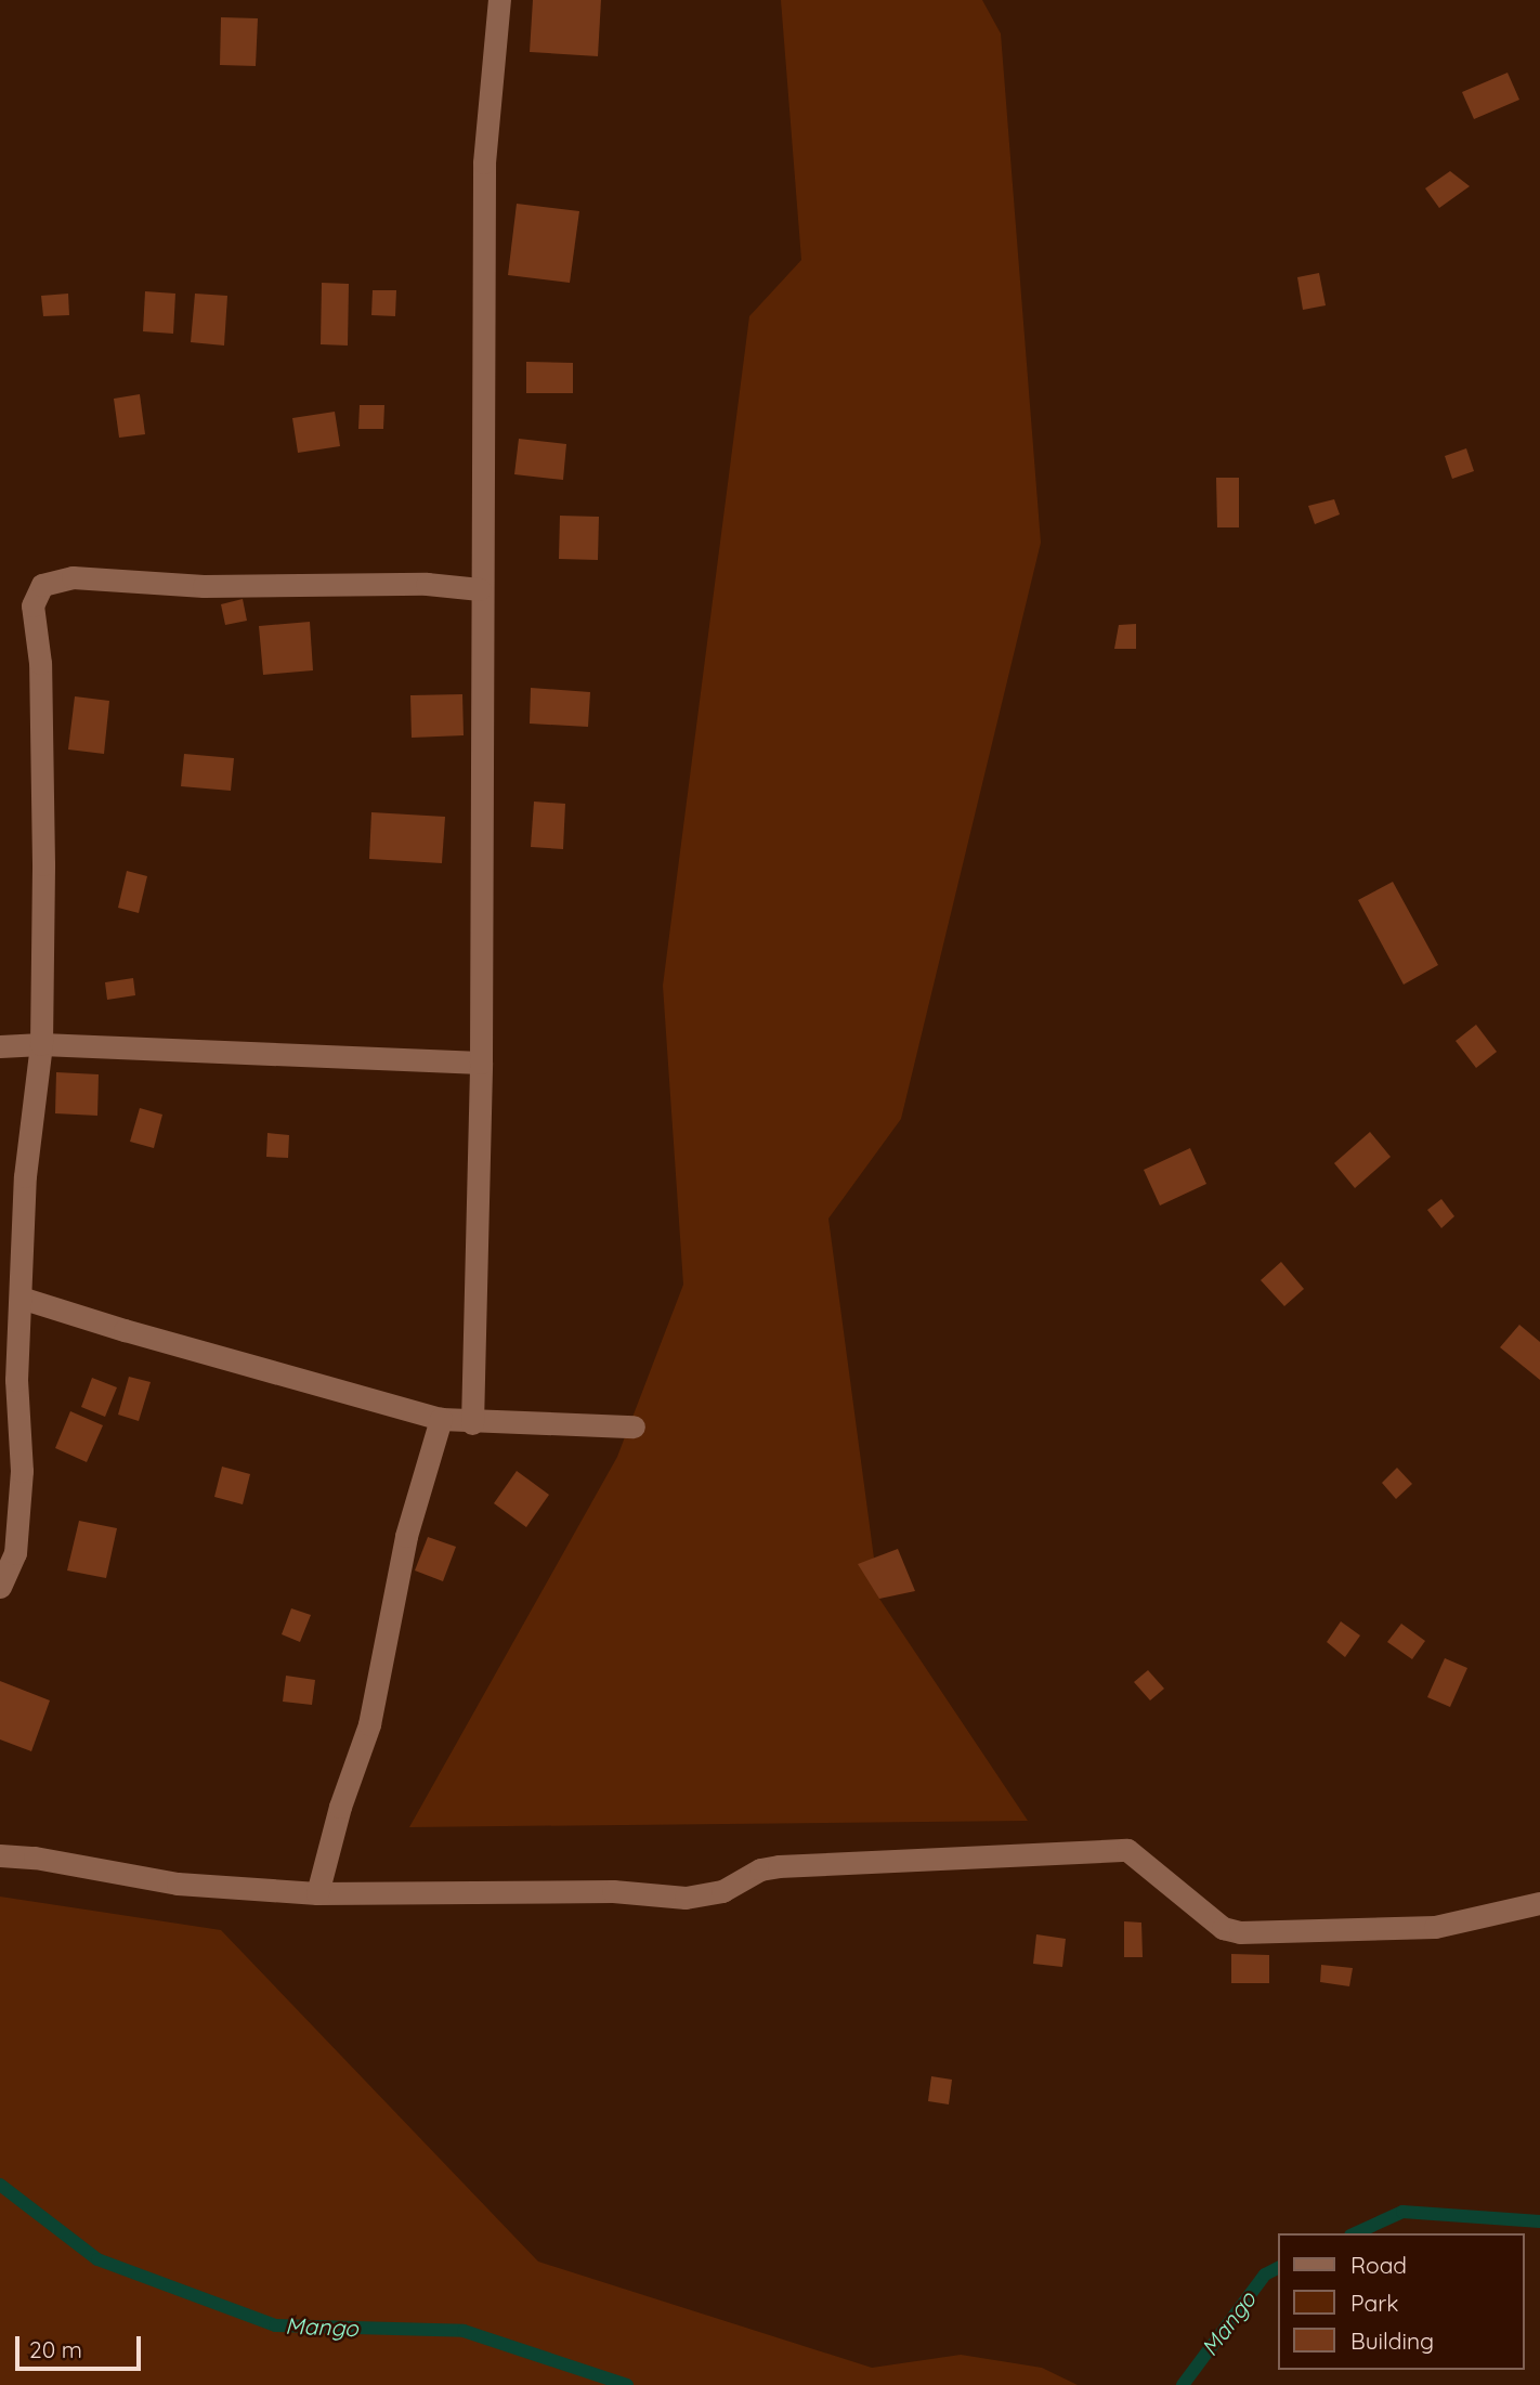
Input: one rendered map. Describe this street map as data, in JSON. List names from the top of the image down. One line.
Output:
{"water":["Mango"],"legend":["Road","Park","Building"],"scale_bar":"20 m"}
